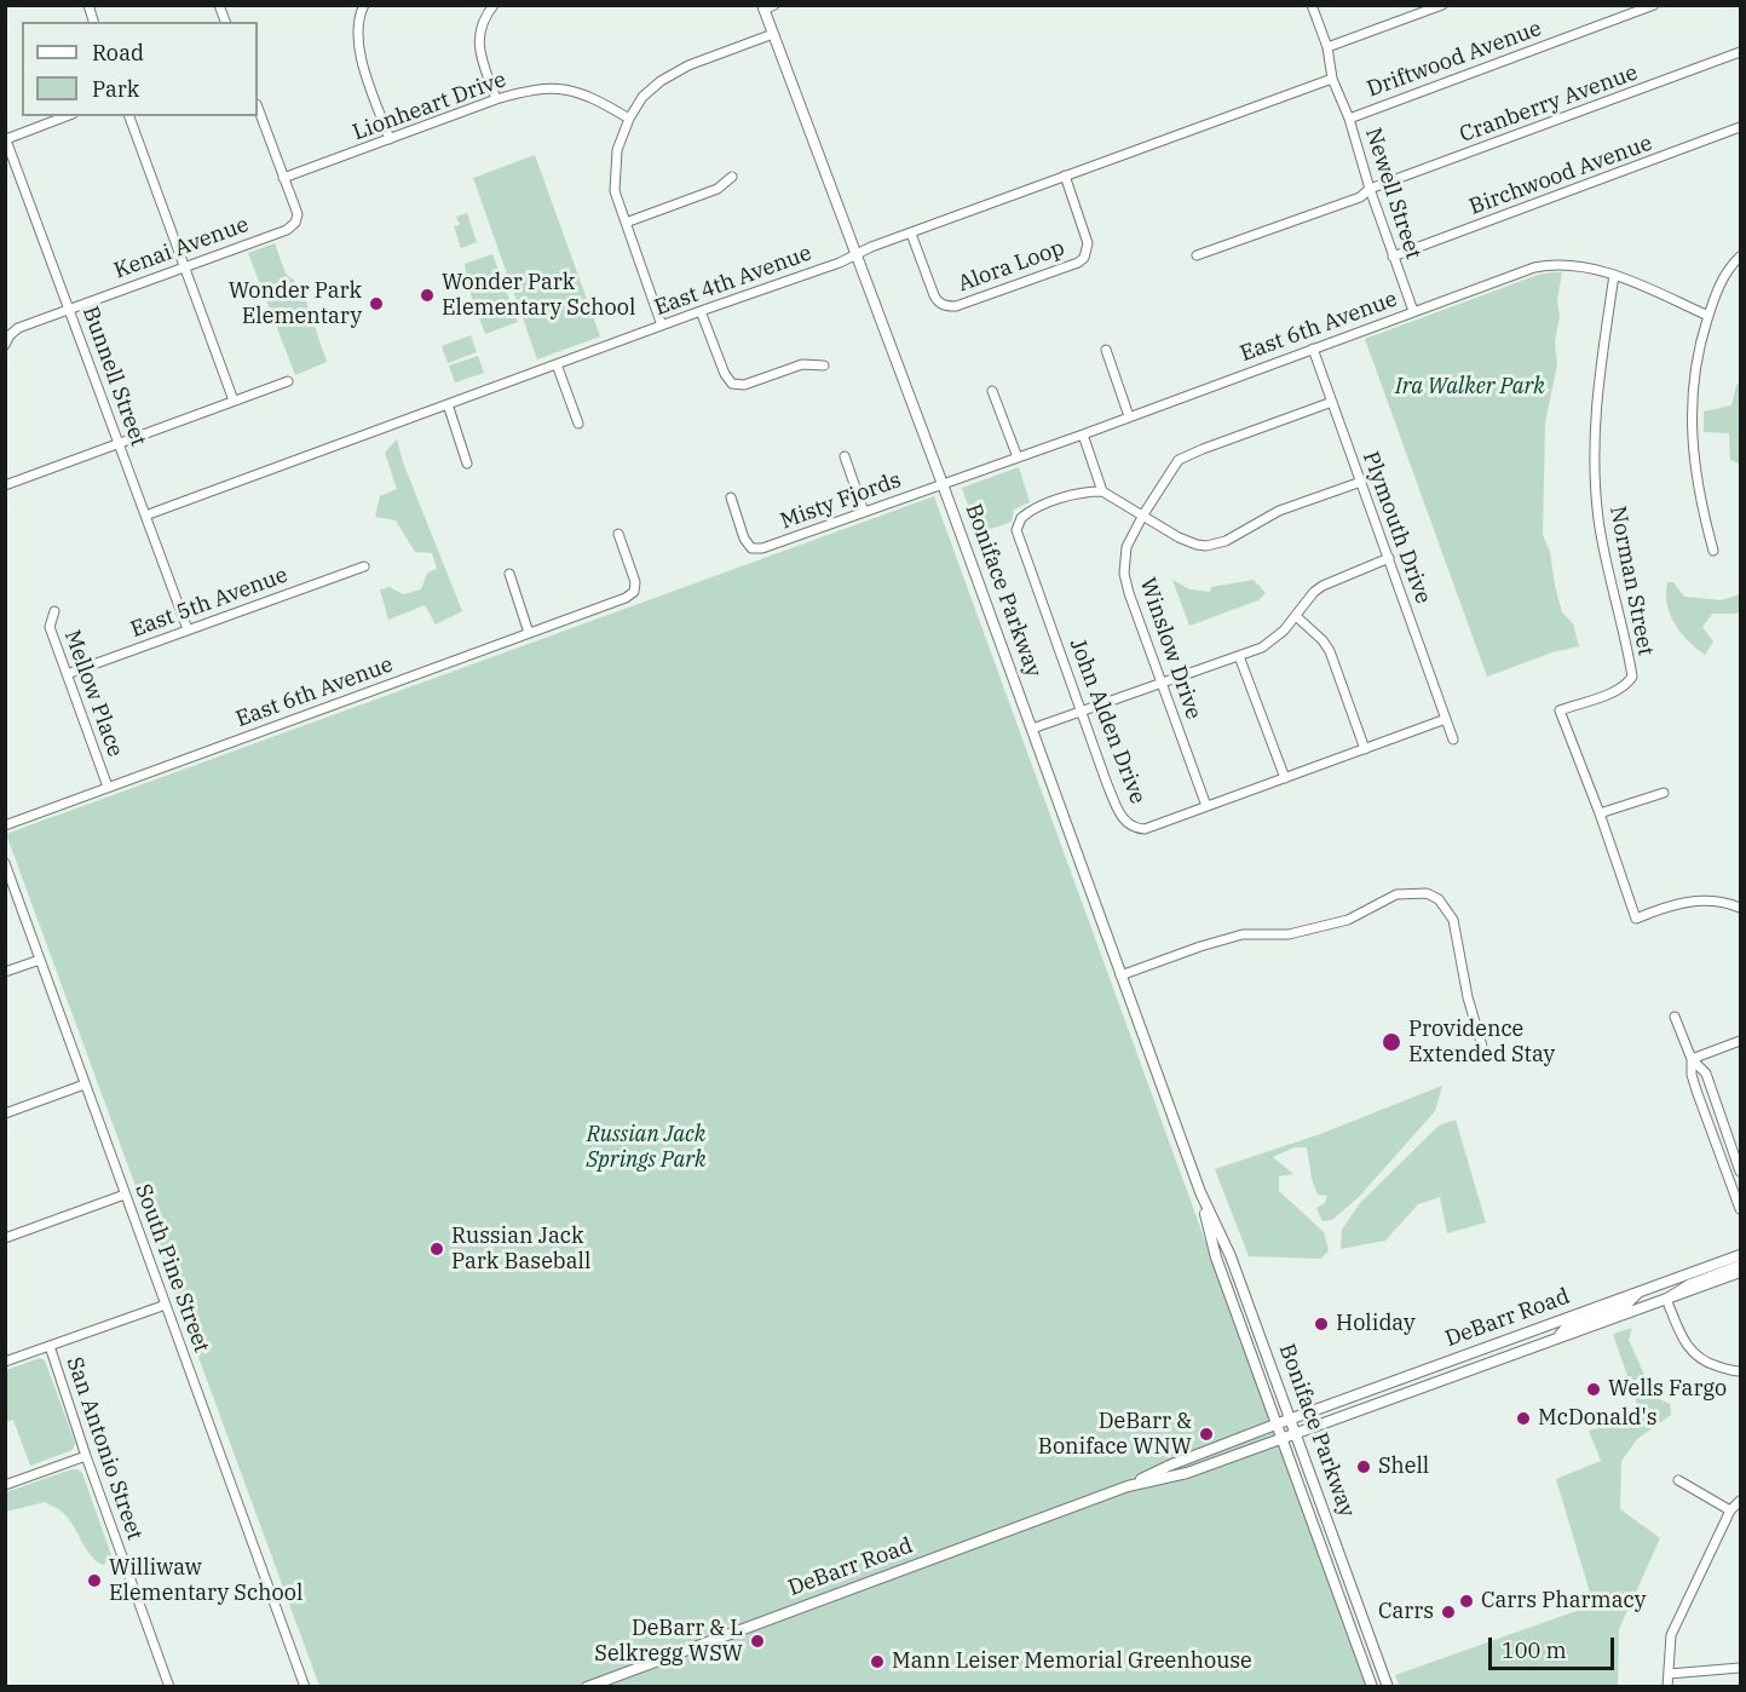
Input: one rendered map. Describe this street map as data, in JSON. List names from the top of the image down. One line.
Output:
{"streets":{"main road":["Boniface Parkway","DeBarr Road"],"street":["Driftwood Avenue","Cranberry Avenue","Lionheart Drive","Birchwood Avenue","Newell Street","Kenai Avenue","Alora Loop","East 4th Avenue","East 6th Avenue","Bunnell Street","Misty Fjords","Plymouth Drive","Norman Street","East 5th Avenue","Winslow Drive","Mellow Place","John Alden Drive","South Pine Street","San Antonio Street"]},"crossings":[["Driftwood Avenue","Newell Street"],["Cranberry Avenue","Newell Street"],["Lionheart Drive","Kenai Avenue"],["Birchwood Avenue","Newell Street"],["Newell Street","East 4th Avenue"],["Newell Street","East 6th Avenue"],["Kenai Avenue","Bunnell Street"],["Alora Loop","East 4th Avenue"],["East 4th Avenue","Bunnell Street"],["East 4th Avenue","Boniface Parkway"],["East 6th Avenue","Misty Fjords"],["East 6th Avenue","Plymouth Drive"],["East 6th Avenue","Norman Street"],["East 6th Avenue","Boniface Parkway"],["East 6th Avenue","Mellow Place"],["Bunnell Street","East 5th Avenue"],["Misty Fjords","Boniface Parkway"],["Plymouth Drive","Winslow Drive"],["Plymouth Drive","John Alden Drive"],["Boniface Parkway","DeBarr Road"],["East 5th Avenue","Mellow Place"],["Winslow Drive","John Alden Drive"]],"parks":["Ira Walker Park","Russian Jack Springs Park"],"places":["Wonder Park Elementary School","Wonder Park Elementary","Providence Extended Stay","Russian Jack Park Baseball","Holiday","Wells Fargo","McDonald's","DeBarr & Boniface WNW","Shell","Williwaw Elementary School","Carrs Pharmacy","Carrs","DeBarr & L Selkregg WSW","Mann Leiser Memorial Greenhouse"],"legend":["Road","Park"],"scale_bar":"100 m"}
